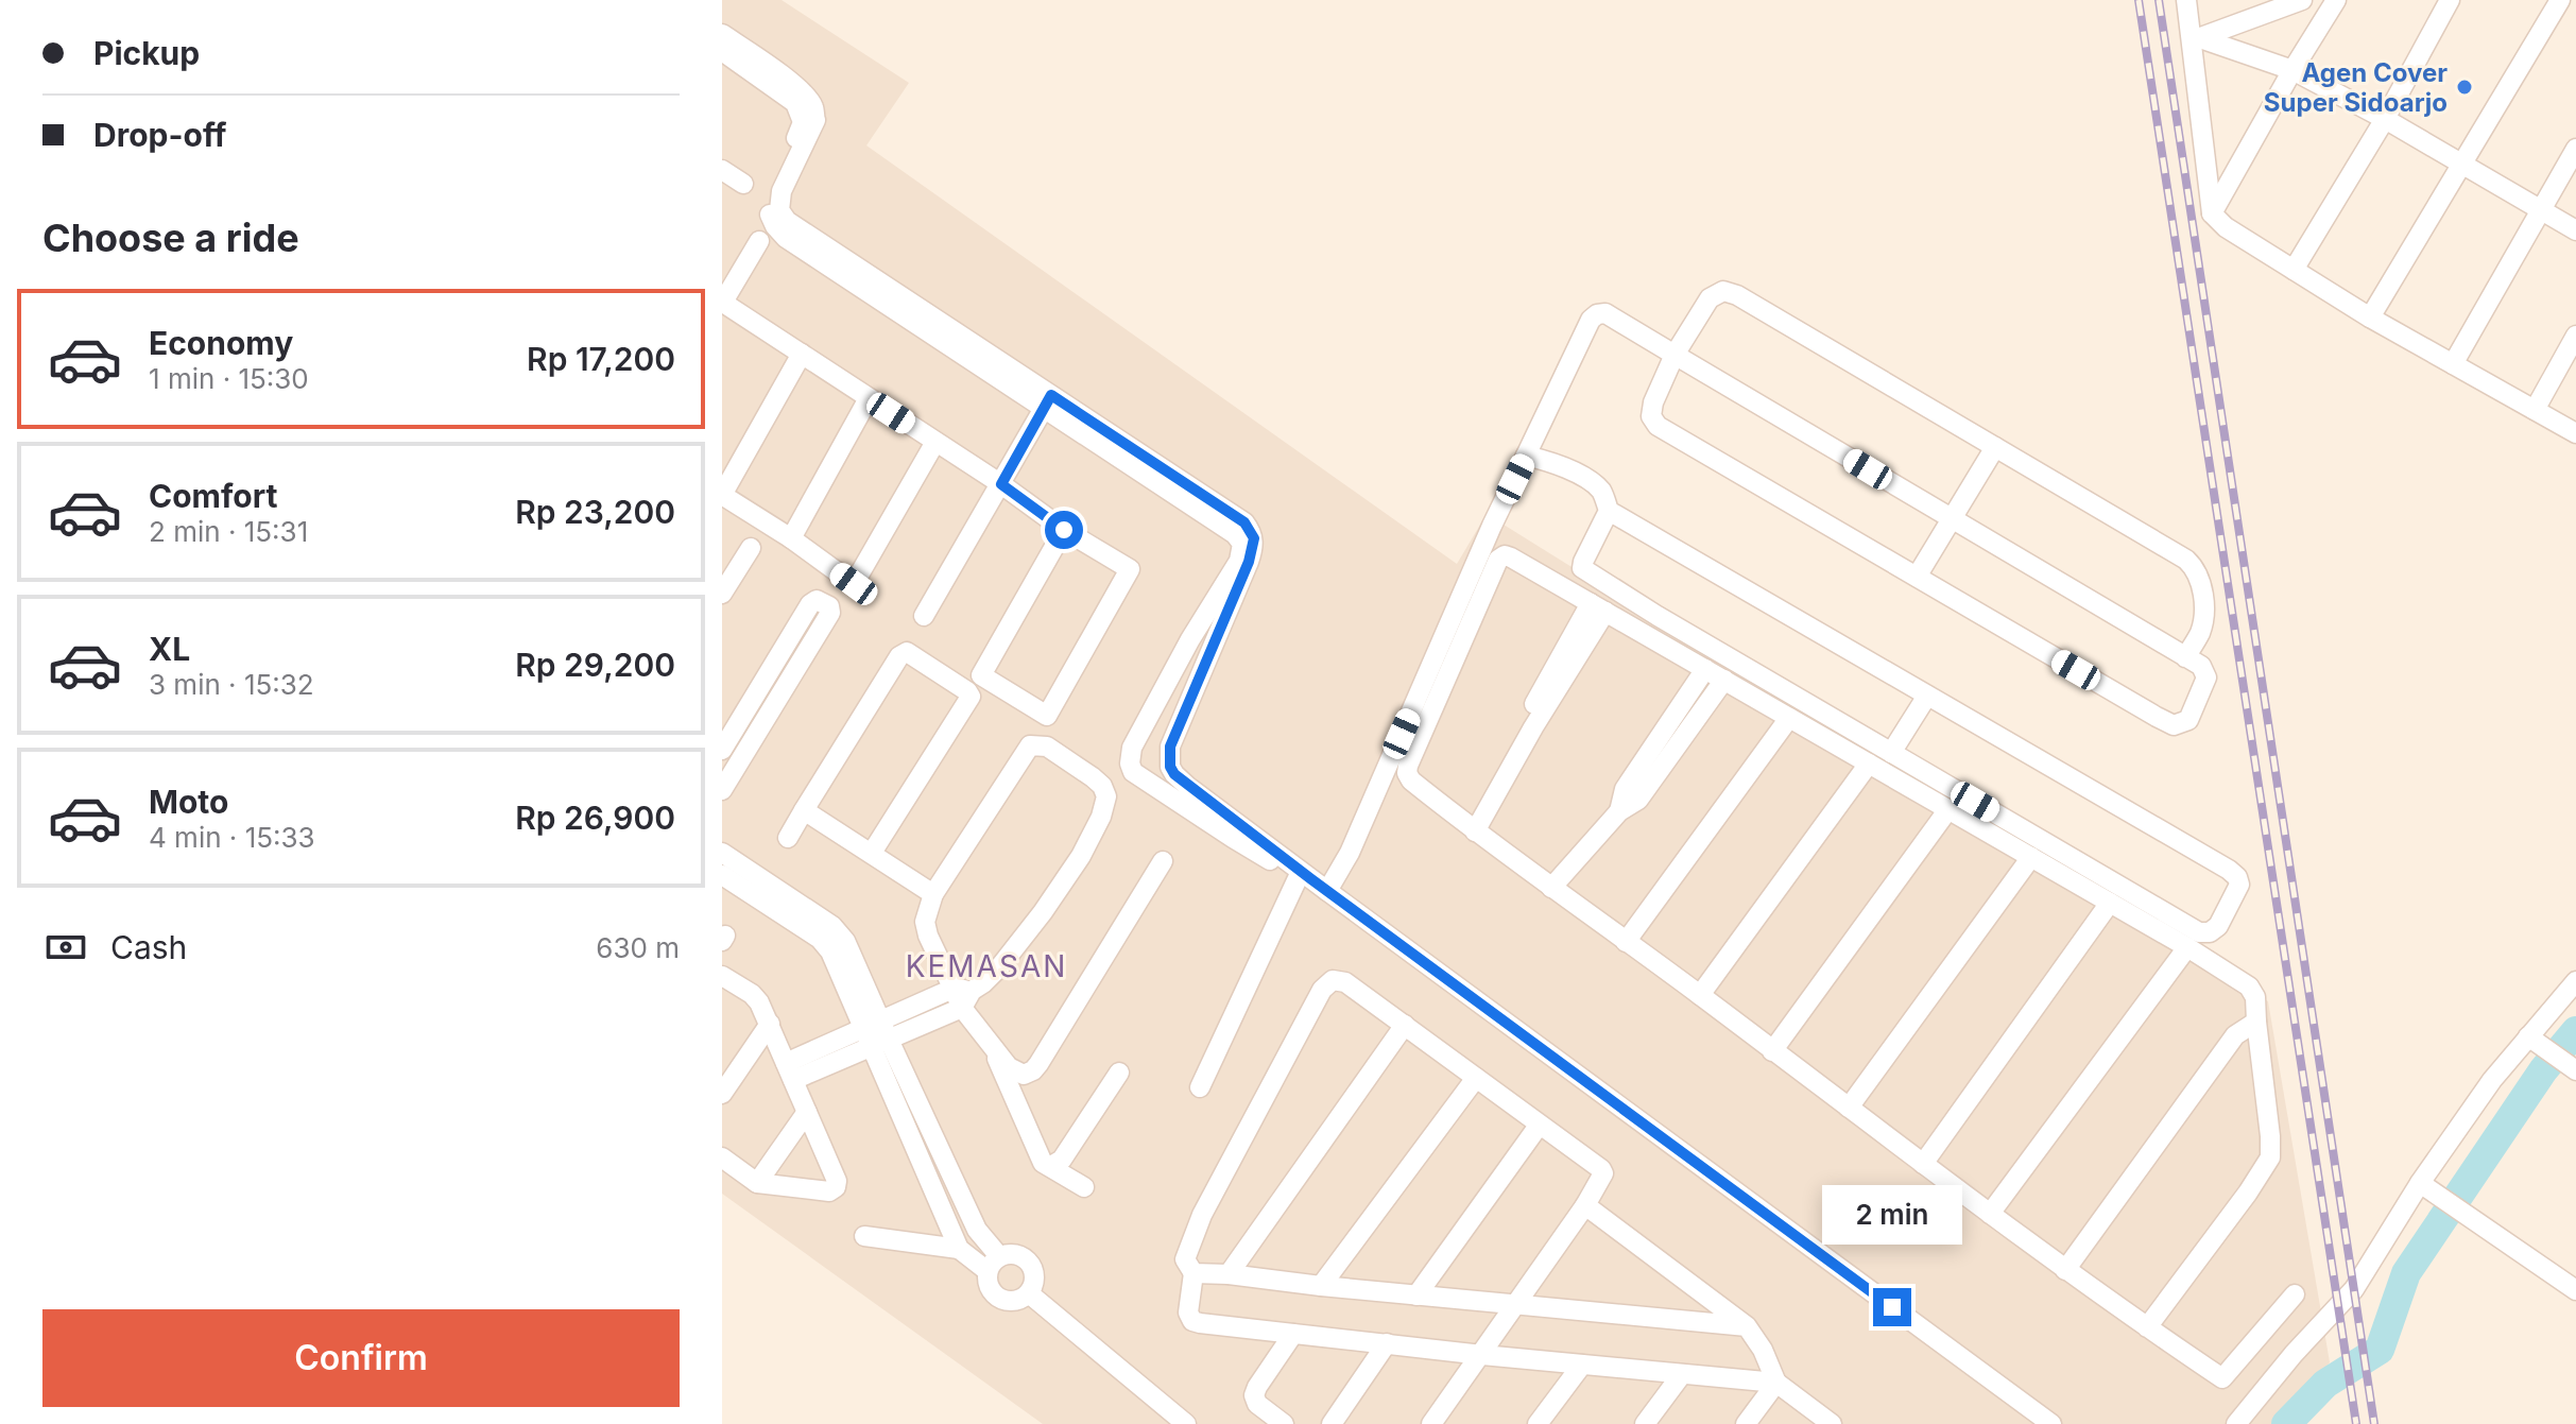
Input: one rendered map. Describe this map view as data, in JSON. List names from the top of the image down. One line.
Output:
{"districts":["KEMASAN"],"places":["Agen Cover Super Sidoarjo"],"page":{"banner":["Pickup","Drop-off"],"heading":"Choose a ride","list":[{"name":"Economy","note":"1 min · 15:30","value":"Rp 17,200"},{"name":"Comfort","note":"2 min · 15:31","value":"Rp 23,200"},{"name":"XL","note":"3 min · 15:32","value":"Rp 29,200"},{"name":"Moto","note":"4 min · 15:33","value":"Rp 26,900"}],"pay":["Cash","630 m"],"bubble":"2 min","buttons":"Confirm"}}
